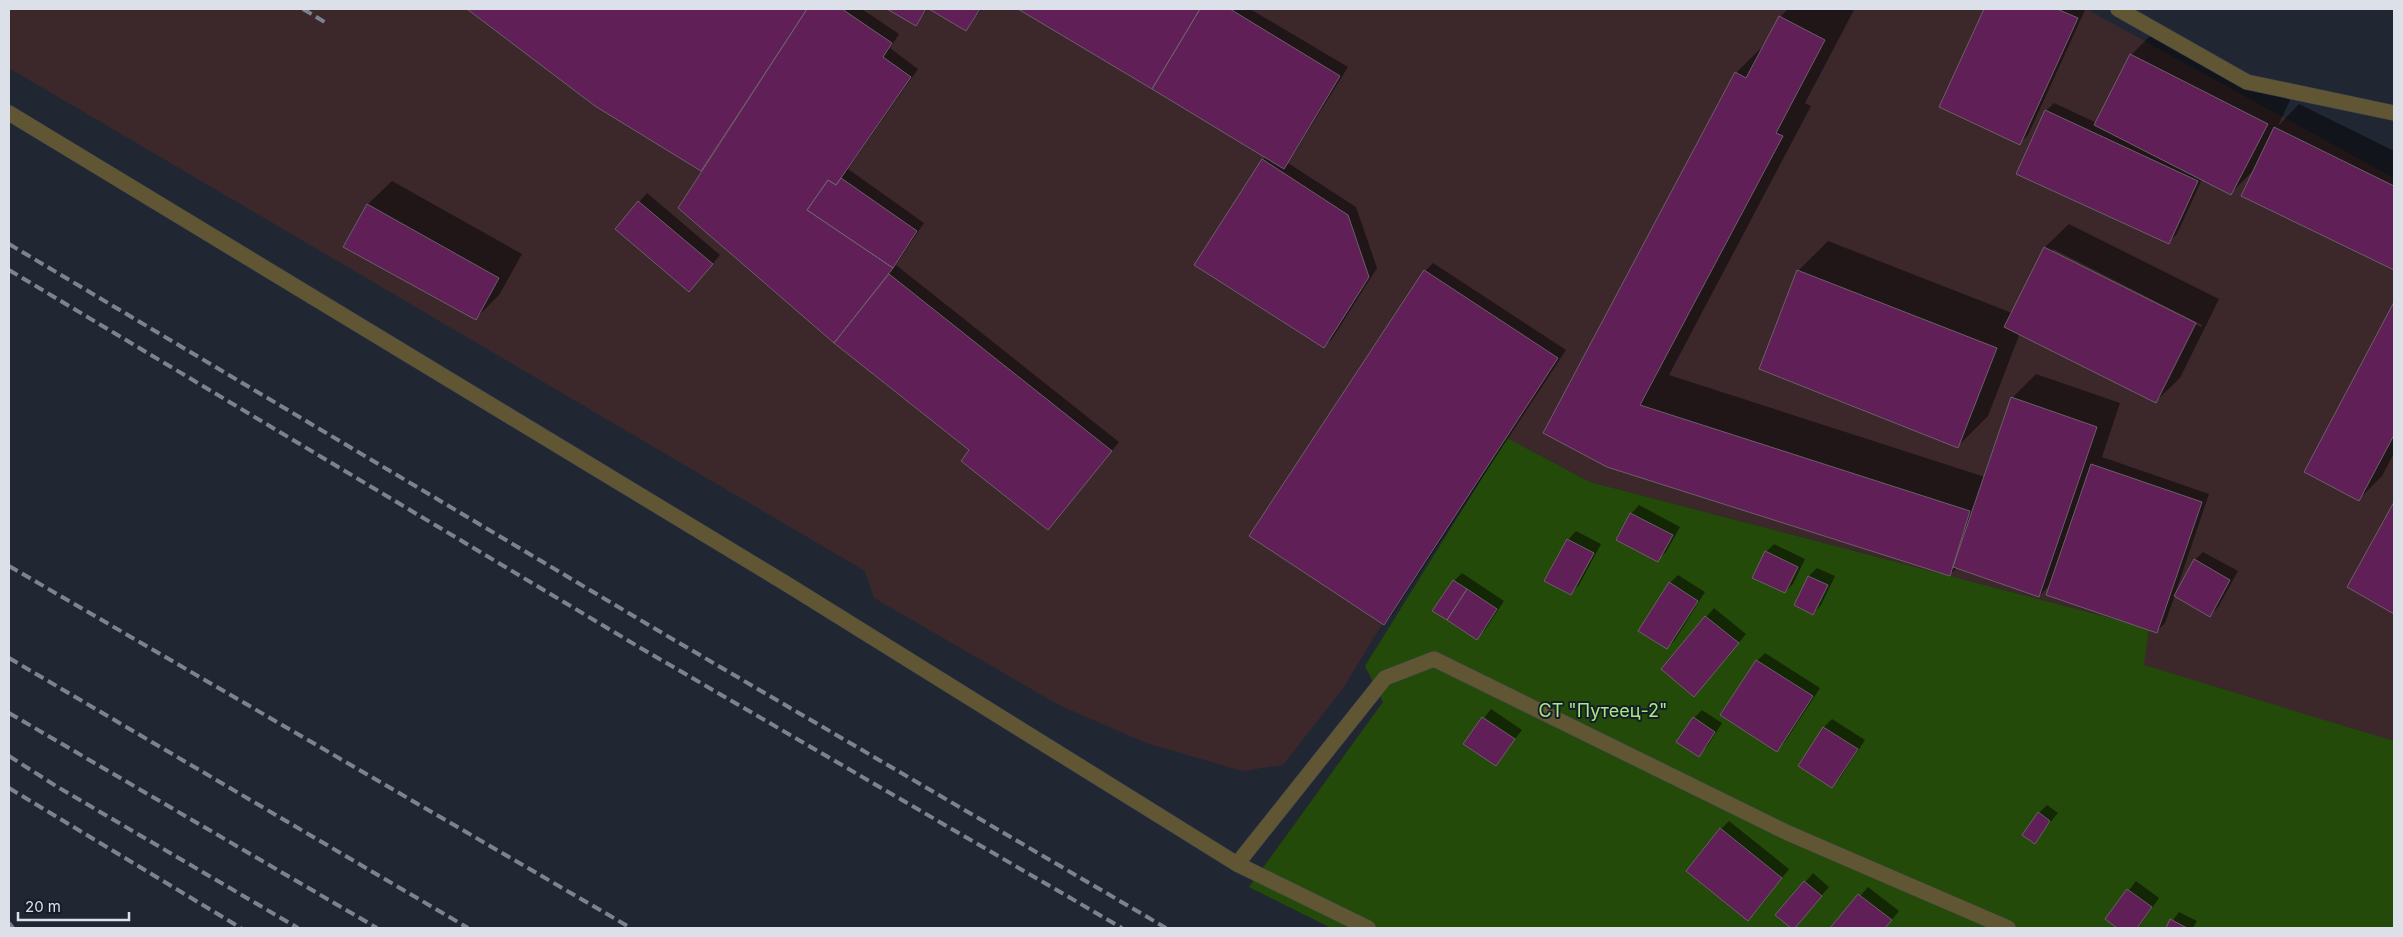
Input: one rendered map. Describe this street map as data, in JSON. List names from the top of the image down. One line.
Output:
{"parks":["СТ \"Путеец-2\""],"scale_bar":"20 m"}
